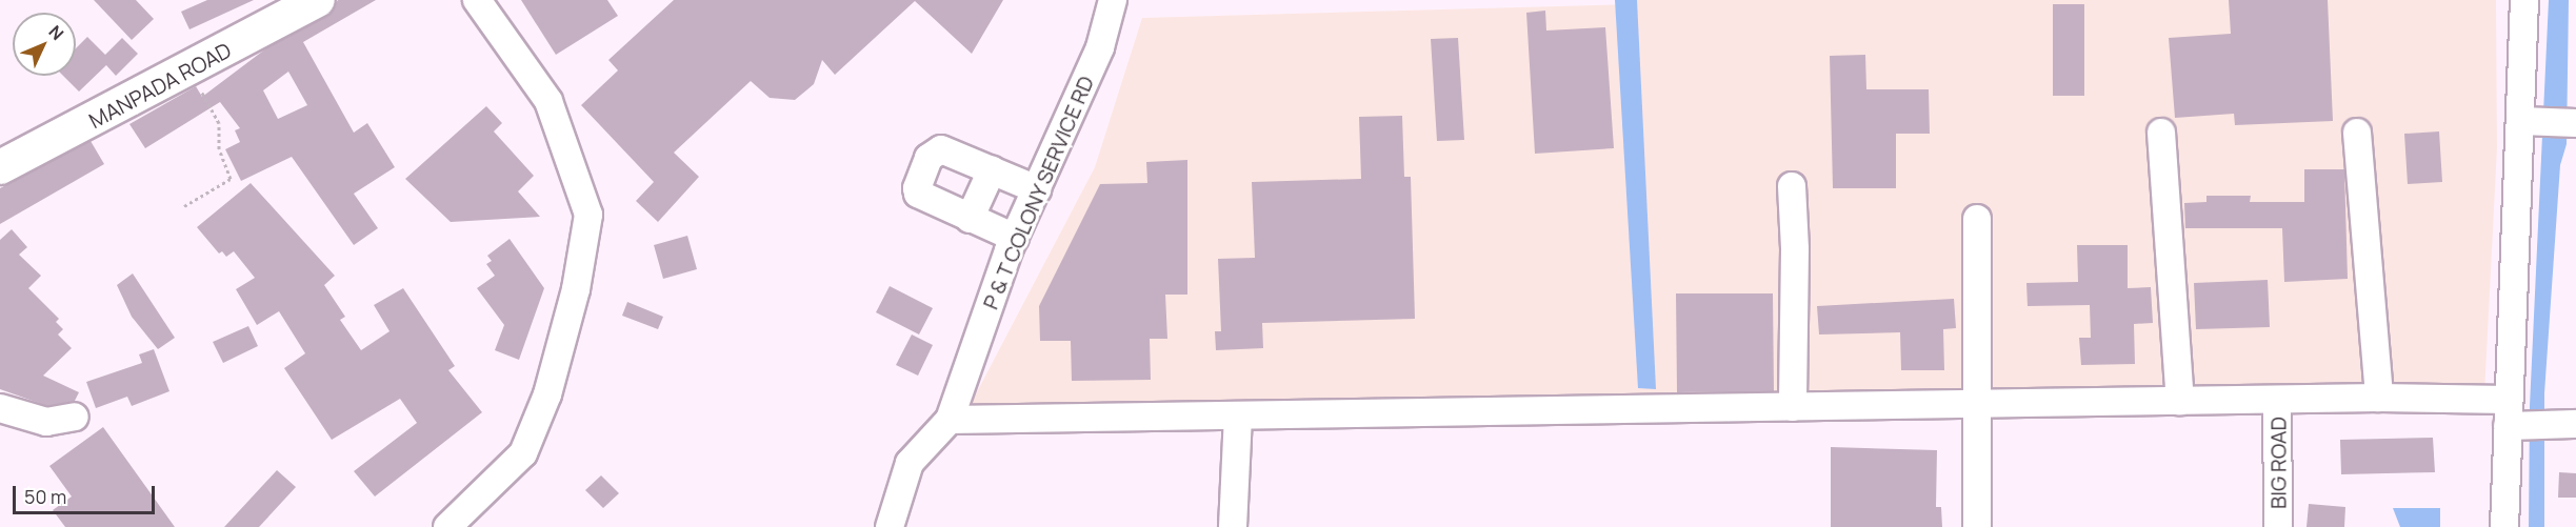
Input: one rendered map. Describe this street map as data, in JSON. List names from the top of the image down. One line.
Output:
{"streets":{"main road":["MANPADA ROAD"],"street":["P & T COLONY SERVICE RD","BIG ROAD"]},"scale_bar":"50 m","north":"top right"}
